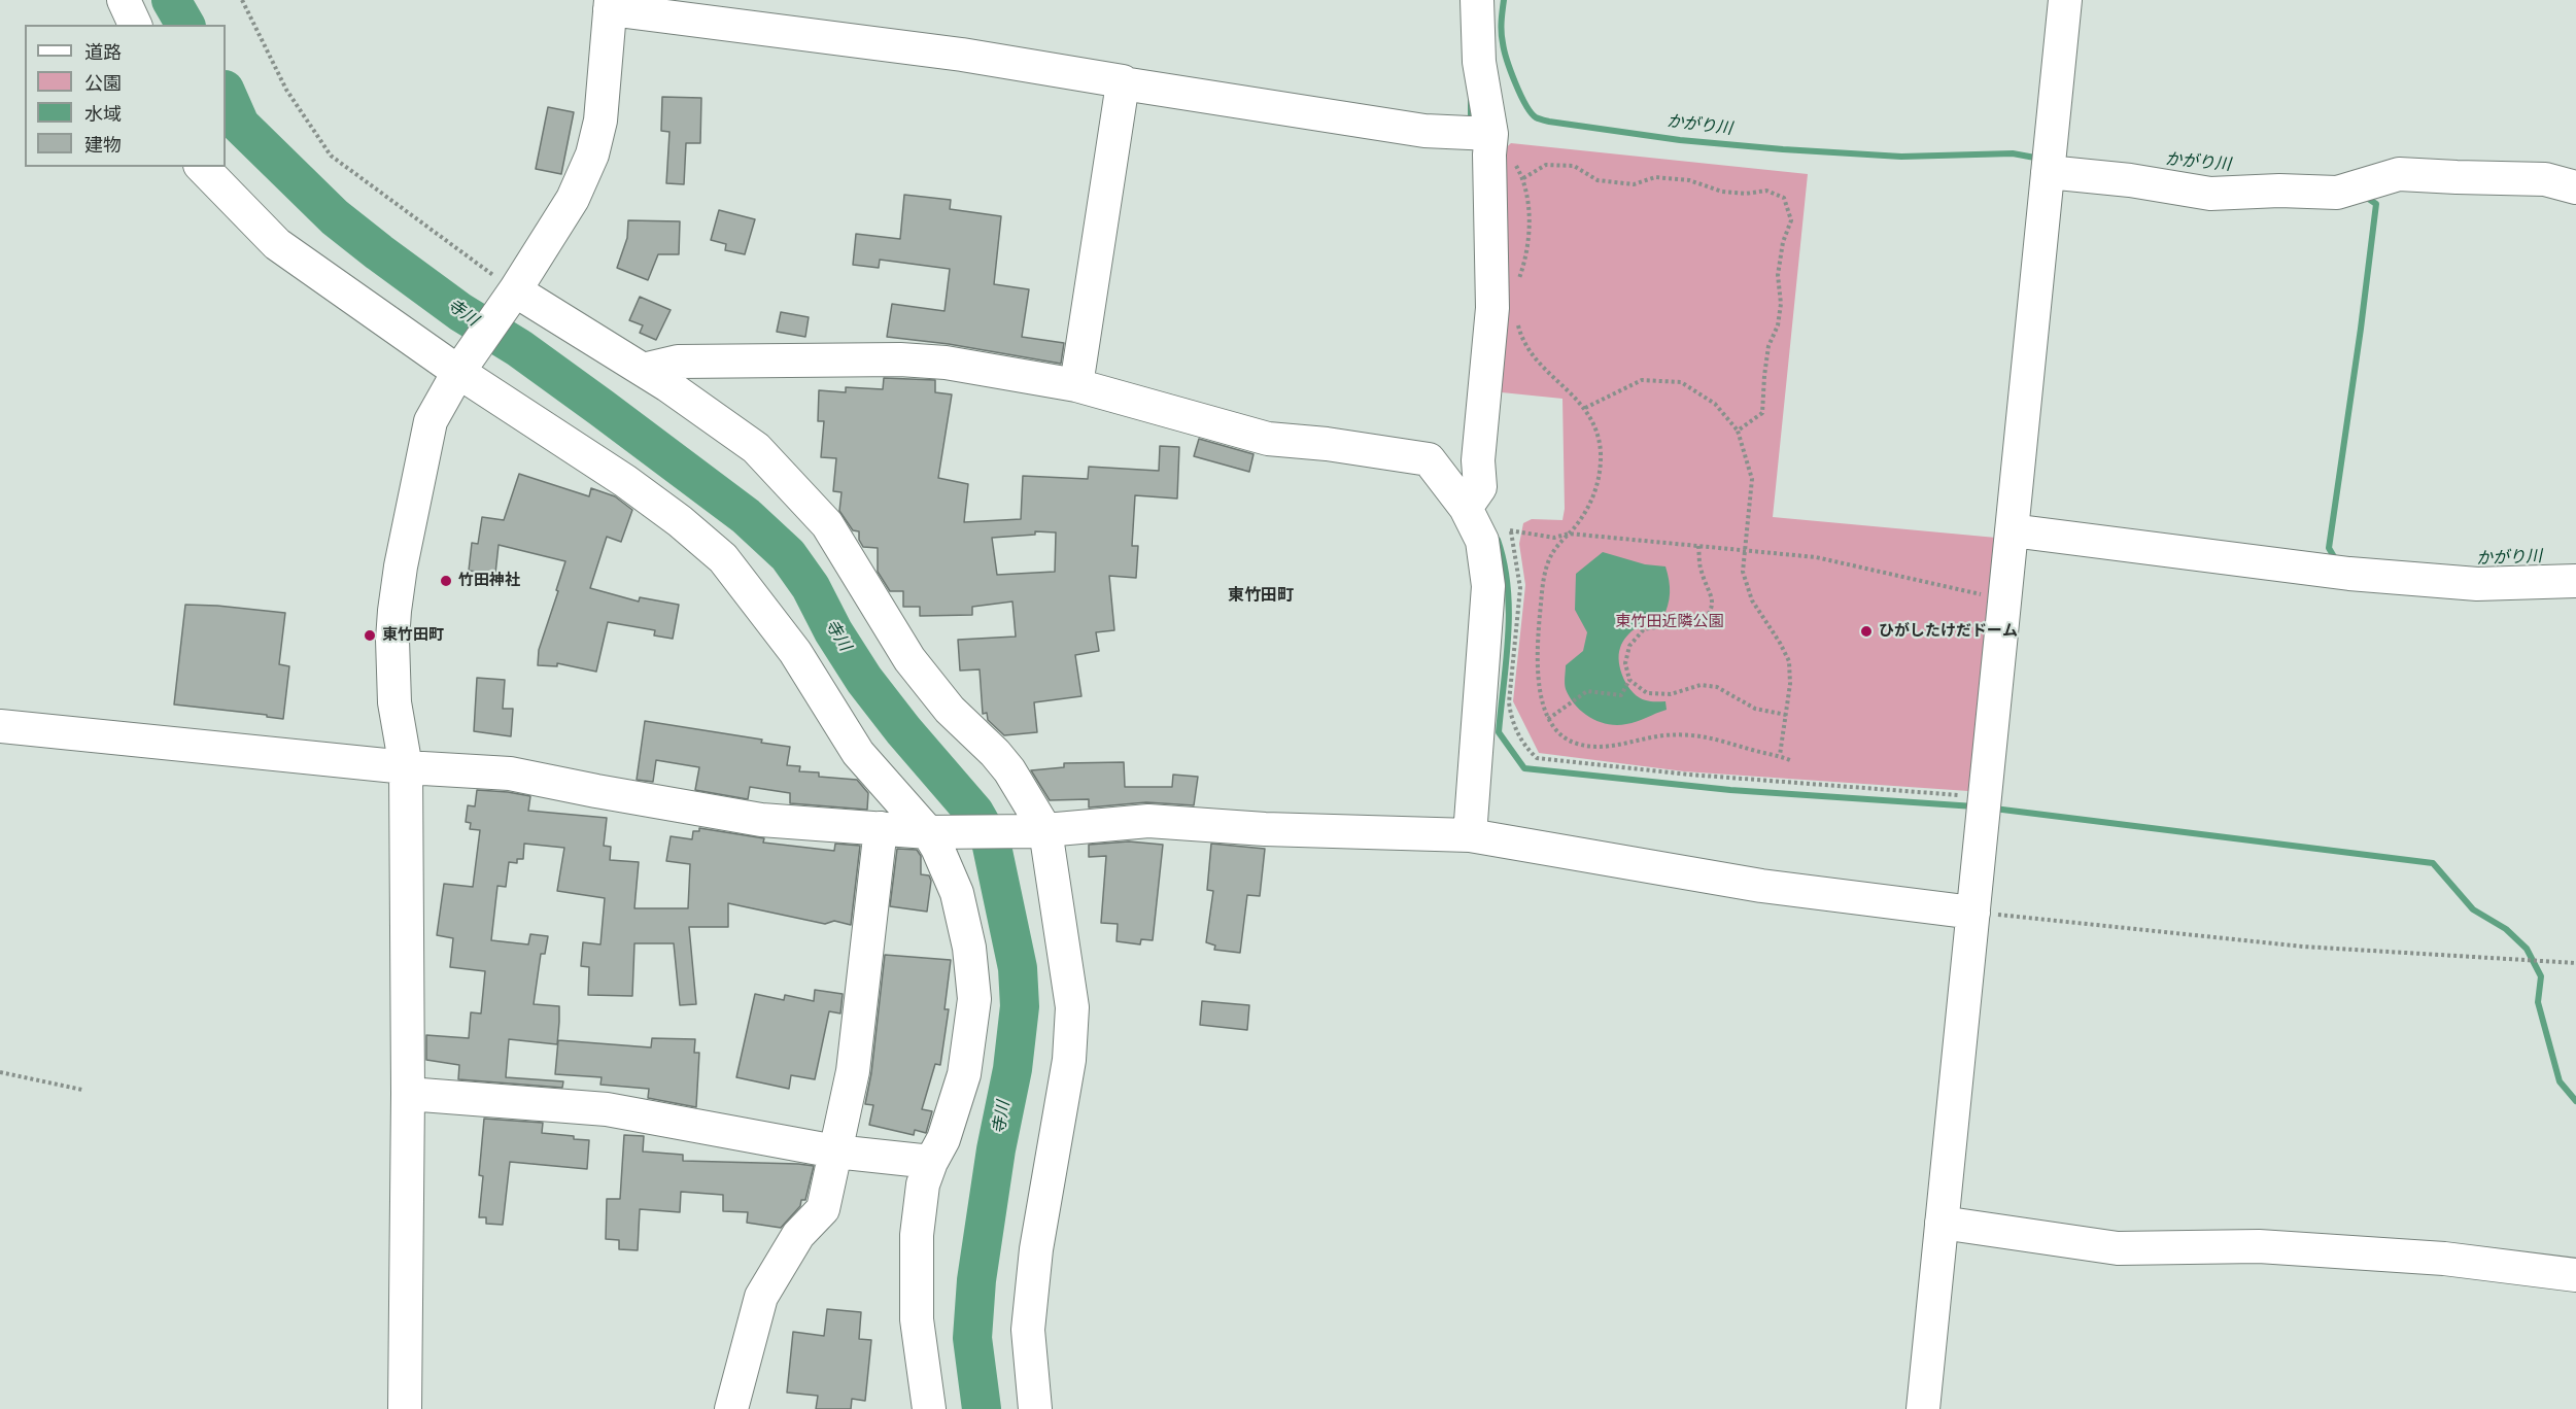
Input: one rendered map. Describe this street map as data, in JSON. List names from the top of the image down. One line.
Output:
{"districts":["東竹田町"],"water":["かがり川","寺川"],"parks":["東竹田近隣公園"],"places":["竹田神社","ひがしたけだドーム","東竹田町"],"legend":["道路","公園","水域","建物"]}
